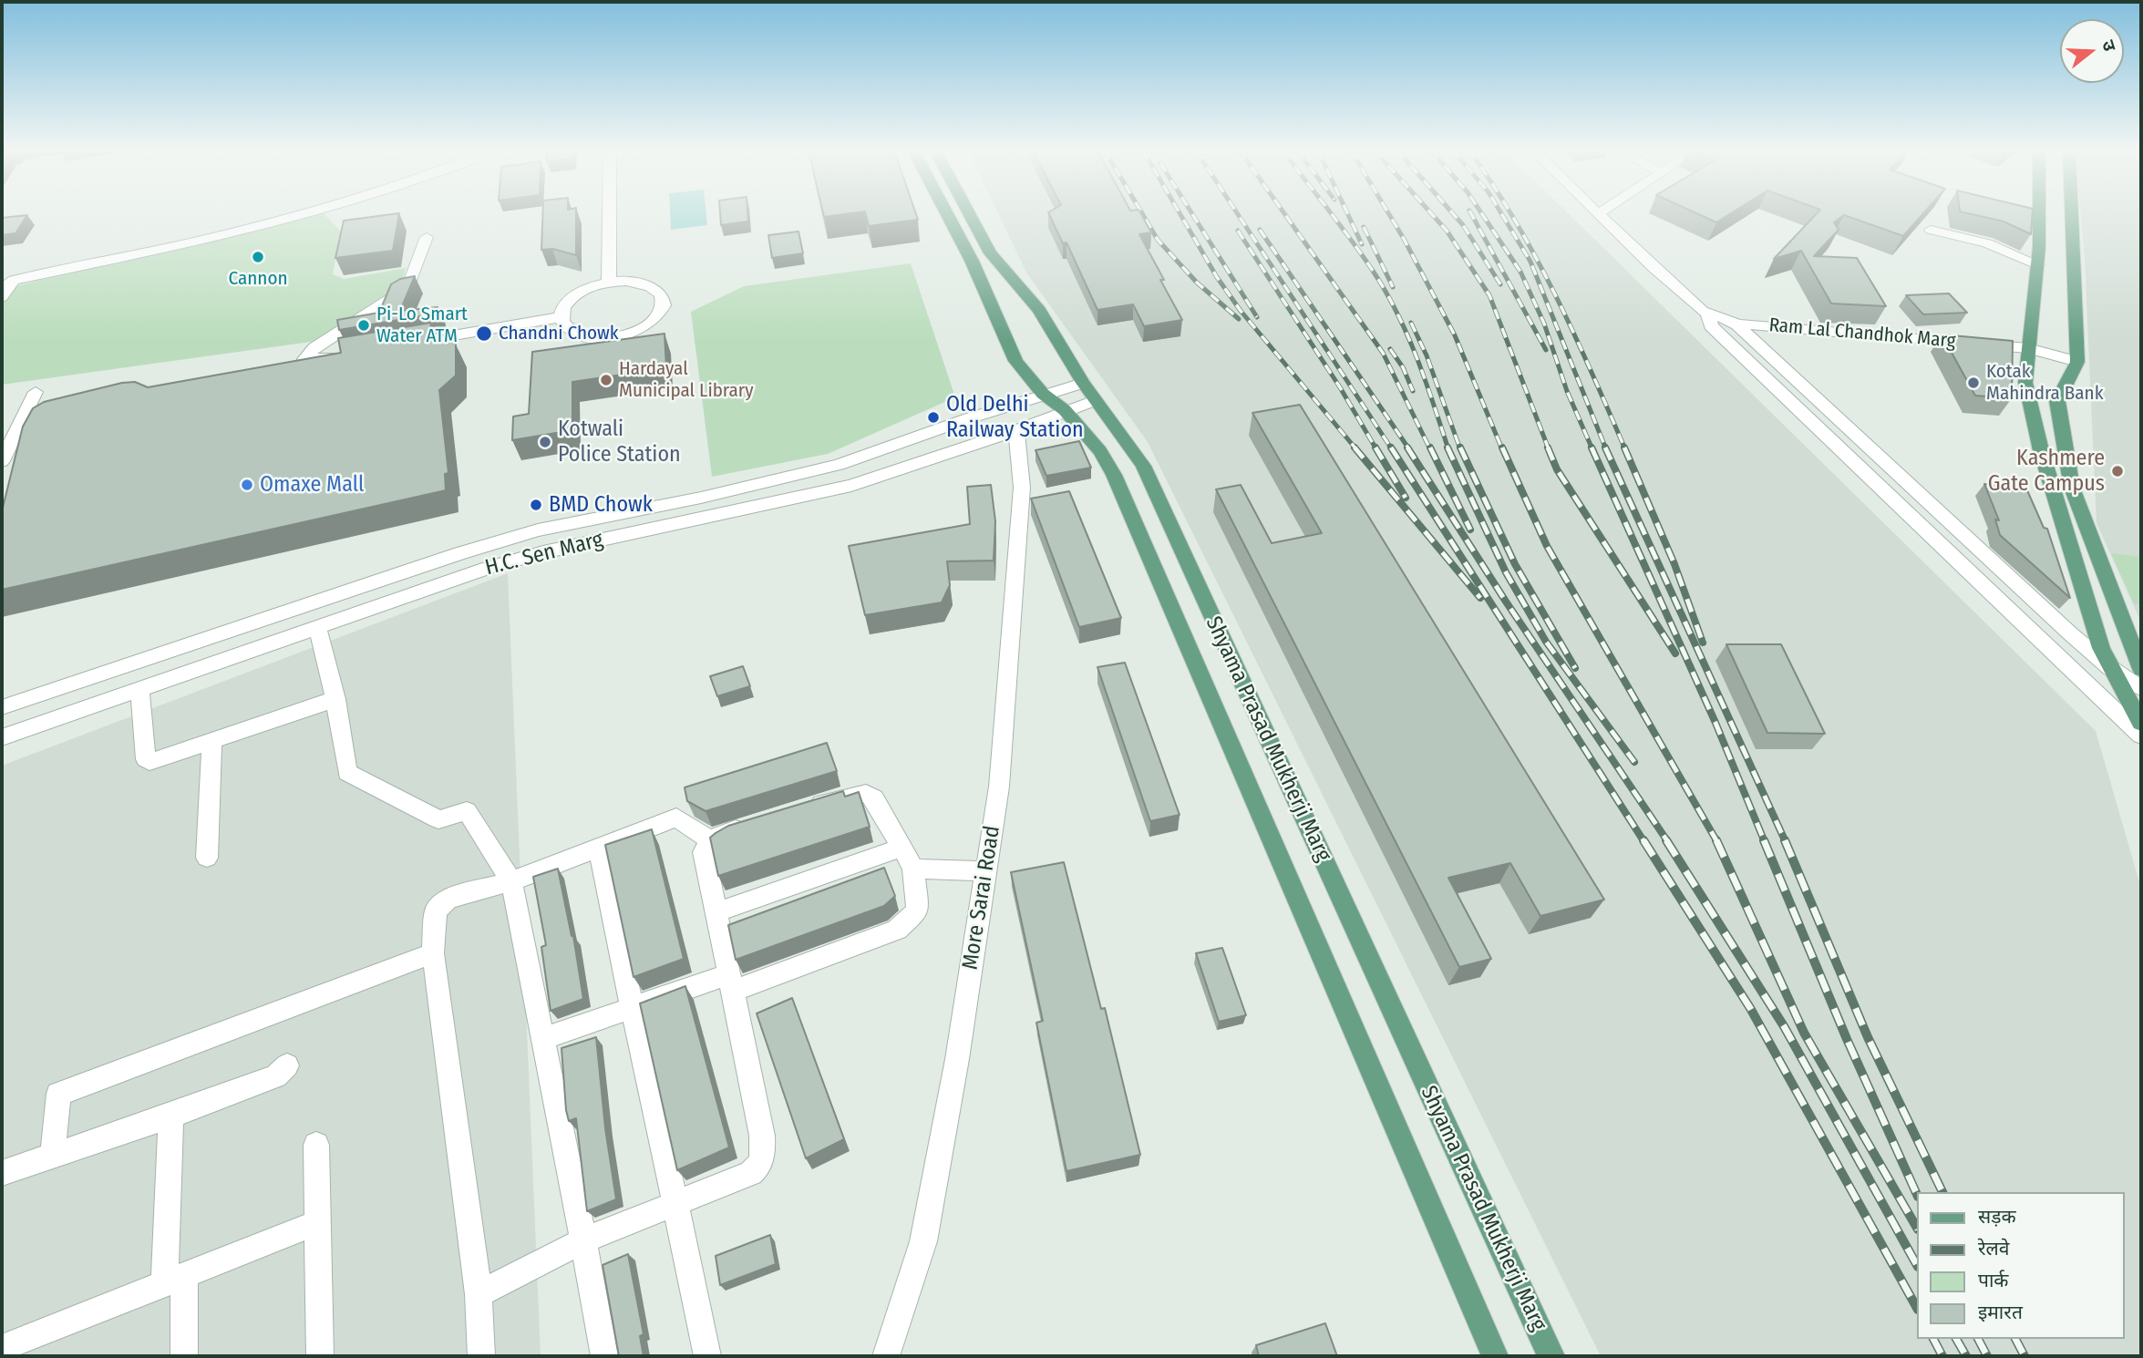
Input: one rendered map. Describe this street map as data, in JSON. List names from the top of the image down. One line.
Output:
{"streets":{"main road":["Shyama Prasad Mukherji Marg"],"street":["Ram Lal Chandhok Marg","H.C. Sen Marg","More Sarai Road"]},"crossings":[["H.C. Sen Marg","Shyama Prasad Mukherji Marg"],["H.C. Sen Marg","More Sarai Road"]],"places":["Cannon","Pi-Lo Smart Water ATM","Chandni Chowk","Hardayal Municipal Library","Kotak Mahindra Bank","Old Delhi Railway Station","Kotwali Police Station","Kashmere Gate Campus","Omaxe Mall","BMD Chowk"],"legend":["सड़क","रेलवे","पार्क","इमारत"],"north":"right"}
